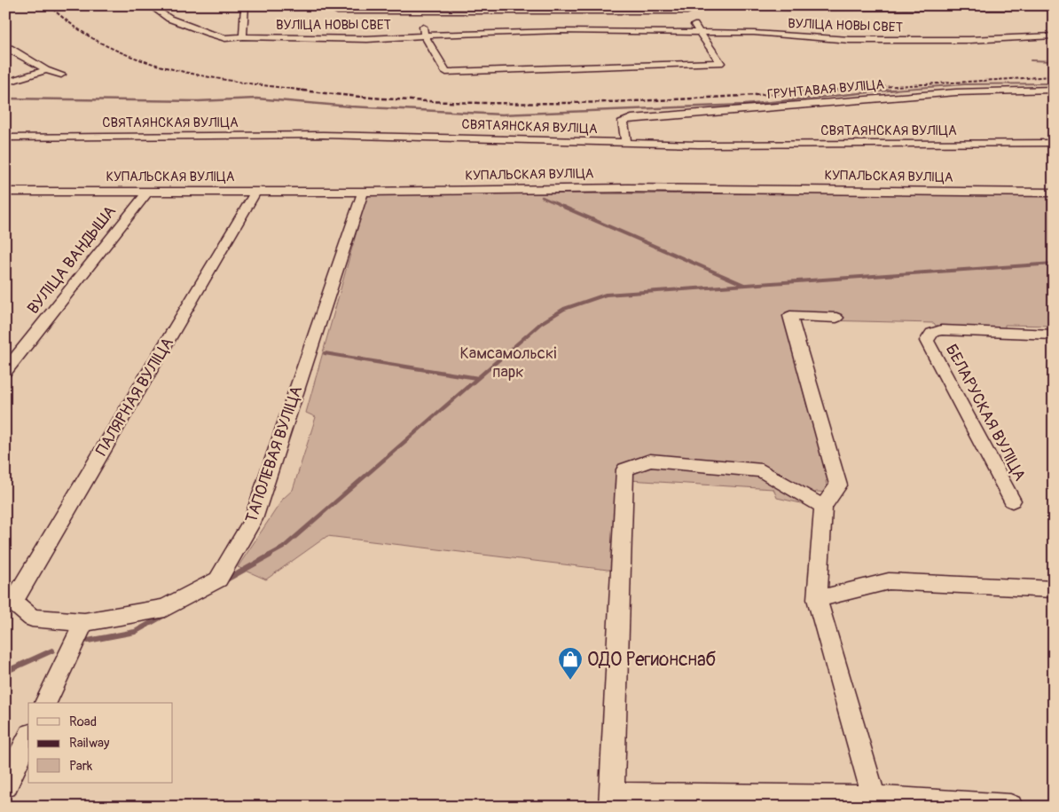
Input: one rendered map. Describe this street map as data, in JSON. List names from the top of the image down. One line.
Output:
{"streets":{"street":["ВУЛІЦА НОВЫ СВЕТ","ГРУНТАВАЯ ВУЛІЦА","СВЯТАЯНСКАЯ ВУЛІЦА","КУПАЛЬСКАЯ ВУЛІЦА","ВУЛІЦА ВАНДЫША","ПАЛЯРНАЯ ВУЛІЦА","БЕЛАРУСКАЯ ВУЛІЦА","ТАПОЛЕВАЯ ВУЛІЦА"]},"crossings":[["ГРУНТАВАЯ ВУЛІЦА","СВЯТАЯНСКАЯ ВУЛІЦА"],["КУПАЛЬСКАЯ ВУЛІЦА","ВУЛІЦА ВАНДЫША"],["КУПАЛЬСКАЯ ВУЛІЦА","ПАЛЯРНАЯ ВУЛІЦА"],["КУПАЛЬСКАЯ ВУЛІЦА","ТАПОЛЕВАЯ ВУЛІЦА"],["ПАЛЯРНАЯ ВУЛІЦА","ТАПОЛЕВАЯ ВУЛІЦА"]],"parks":["Камсамольскі парк"],"places":{"shop":["ОДО Регионснаб"]},"legend":["Road","Railway","Park"]}
